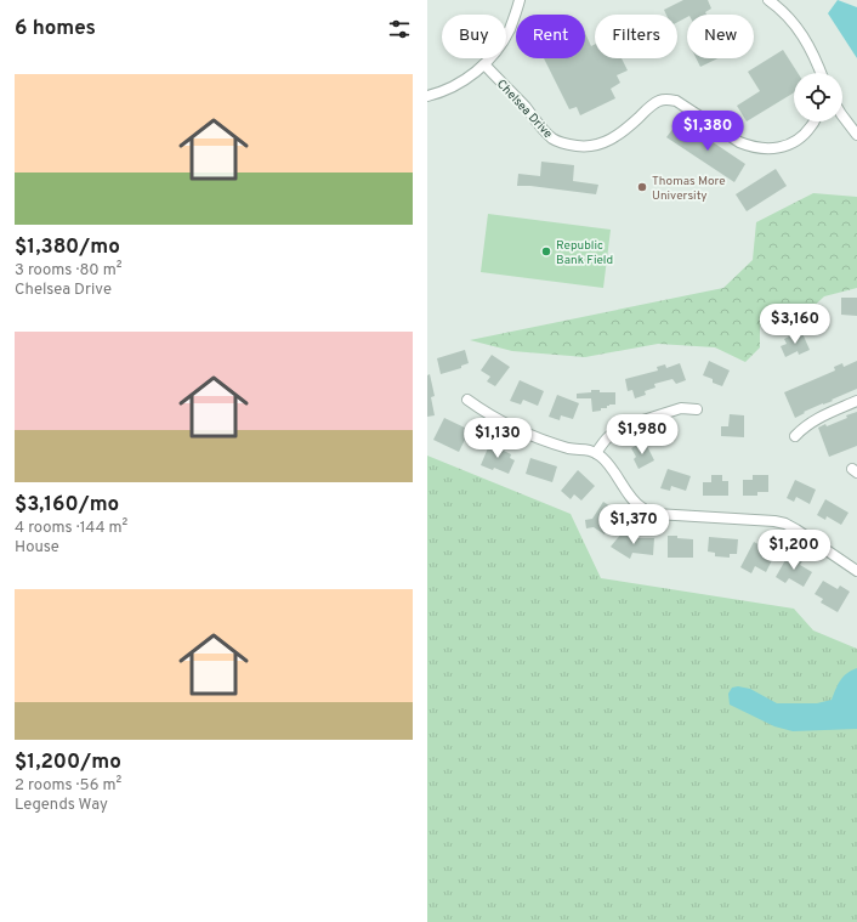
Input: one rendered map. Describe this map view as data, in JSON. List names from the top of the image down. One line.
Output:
{"streets":{"street":["Chelsea Drive"]},"places":["Thomas More University","Republic Bank Field"],"page":{"heading":"6 homes","chip":["Buy","Rent","Filters","New"],"list":[{"name":"$1,380/mo","note":"3 rooms · 80 m² · Chelsea Drive"},{"name":"$3,160/mo","note":"4 rooms · 144 m² · House"},{"name":"$1,200/mo","note":"2 rooms · 56 m² · Legends Way"}],"price":["$1,380","$3,160","$1,980","$1,130","$1,370","$1,200"]}}
